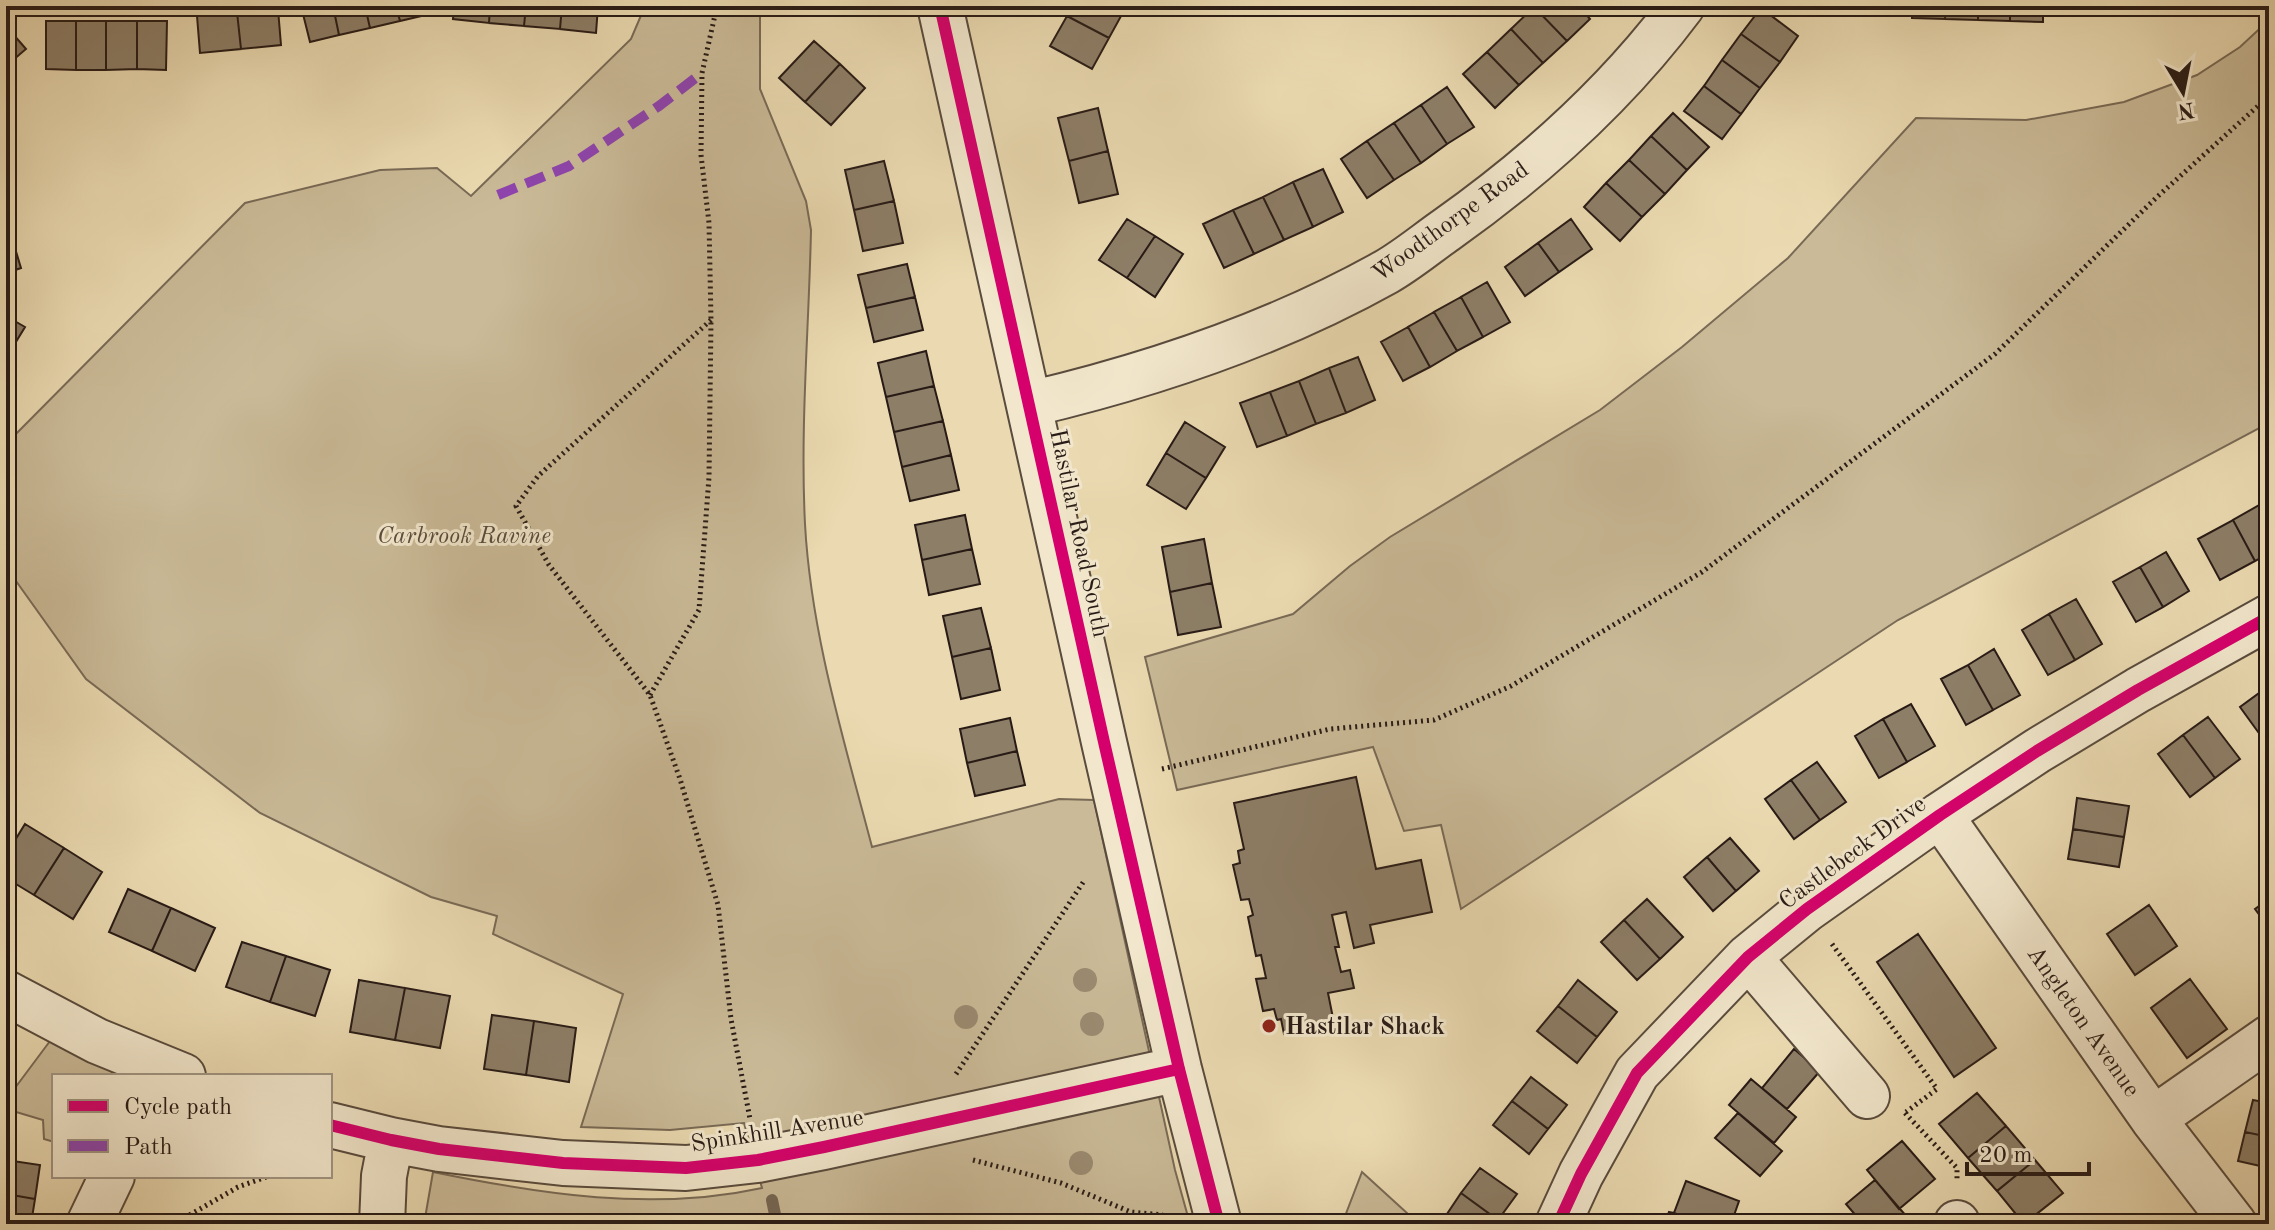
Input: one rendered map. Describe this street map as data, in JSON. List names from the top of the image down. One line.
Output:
{"streets":{"street":["Woodthorpe Road","Hastilar Road South","Castlebeck Drive","Angleton Avenue","Spinkhill Avenue"]},"crossings":[["Woodthorpe Road","Hastilar Road South"],["Hastilar Road South","Spinkhill Avenue"],["Castlebeck Drive","Angleton Avenue"]],"parks":["Carbrook Ravine"],"places":["Hastilar Shack"],"legend":["Cycle path","Path"],"scale_bar":"20 m","north":"bottom"}
